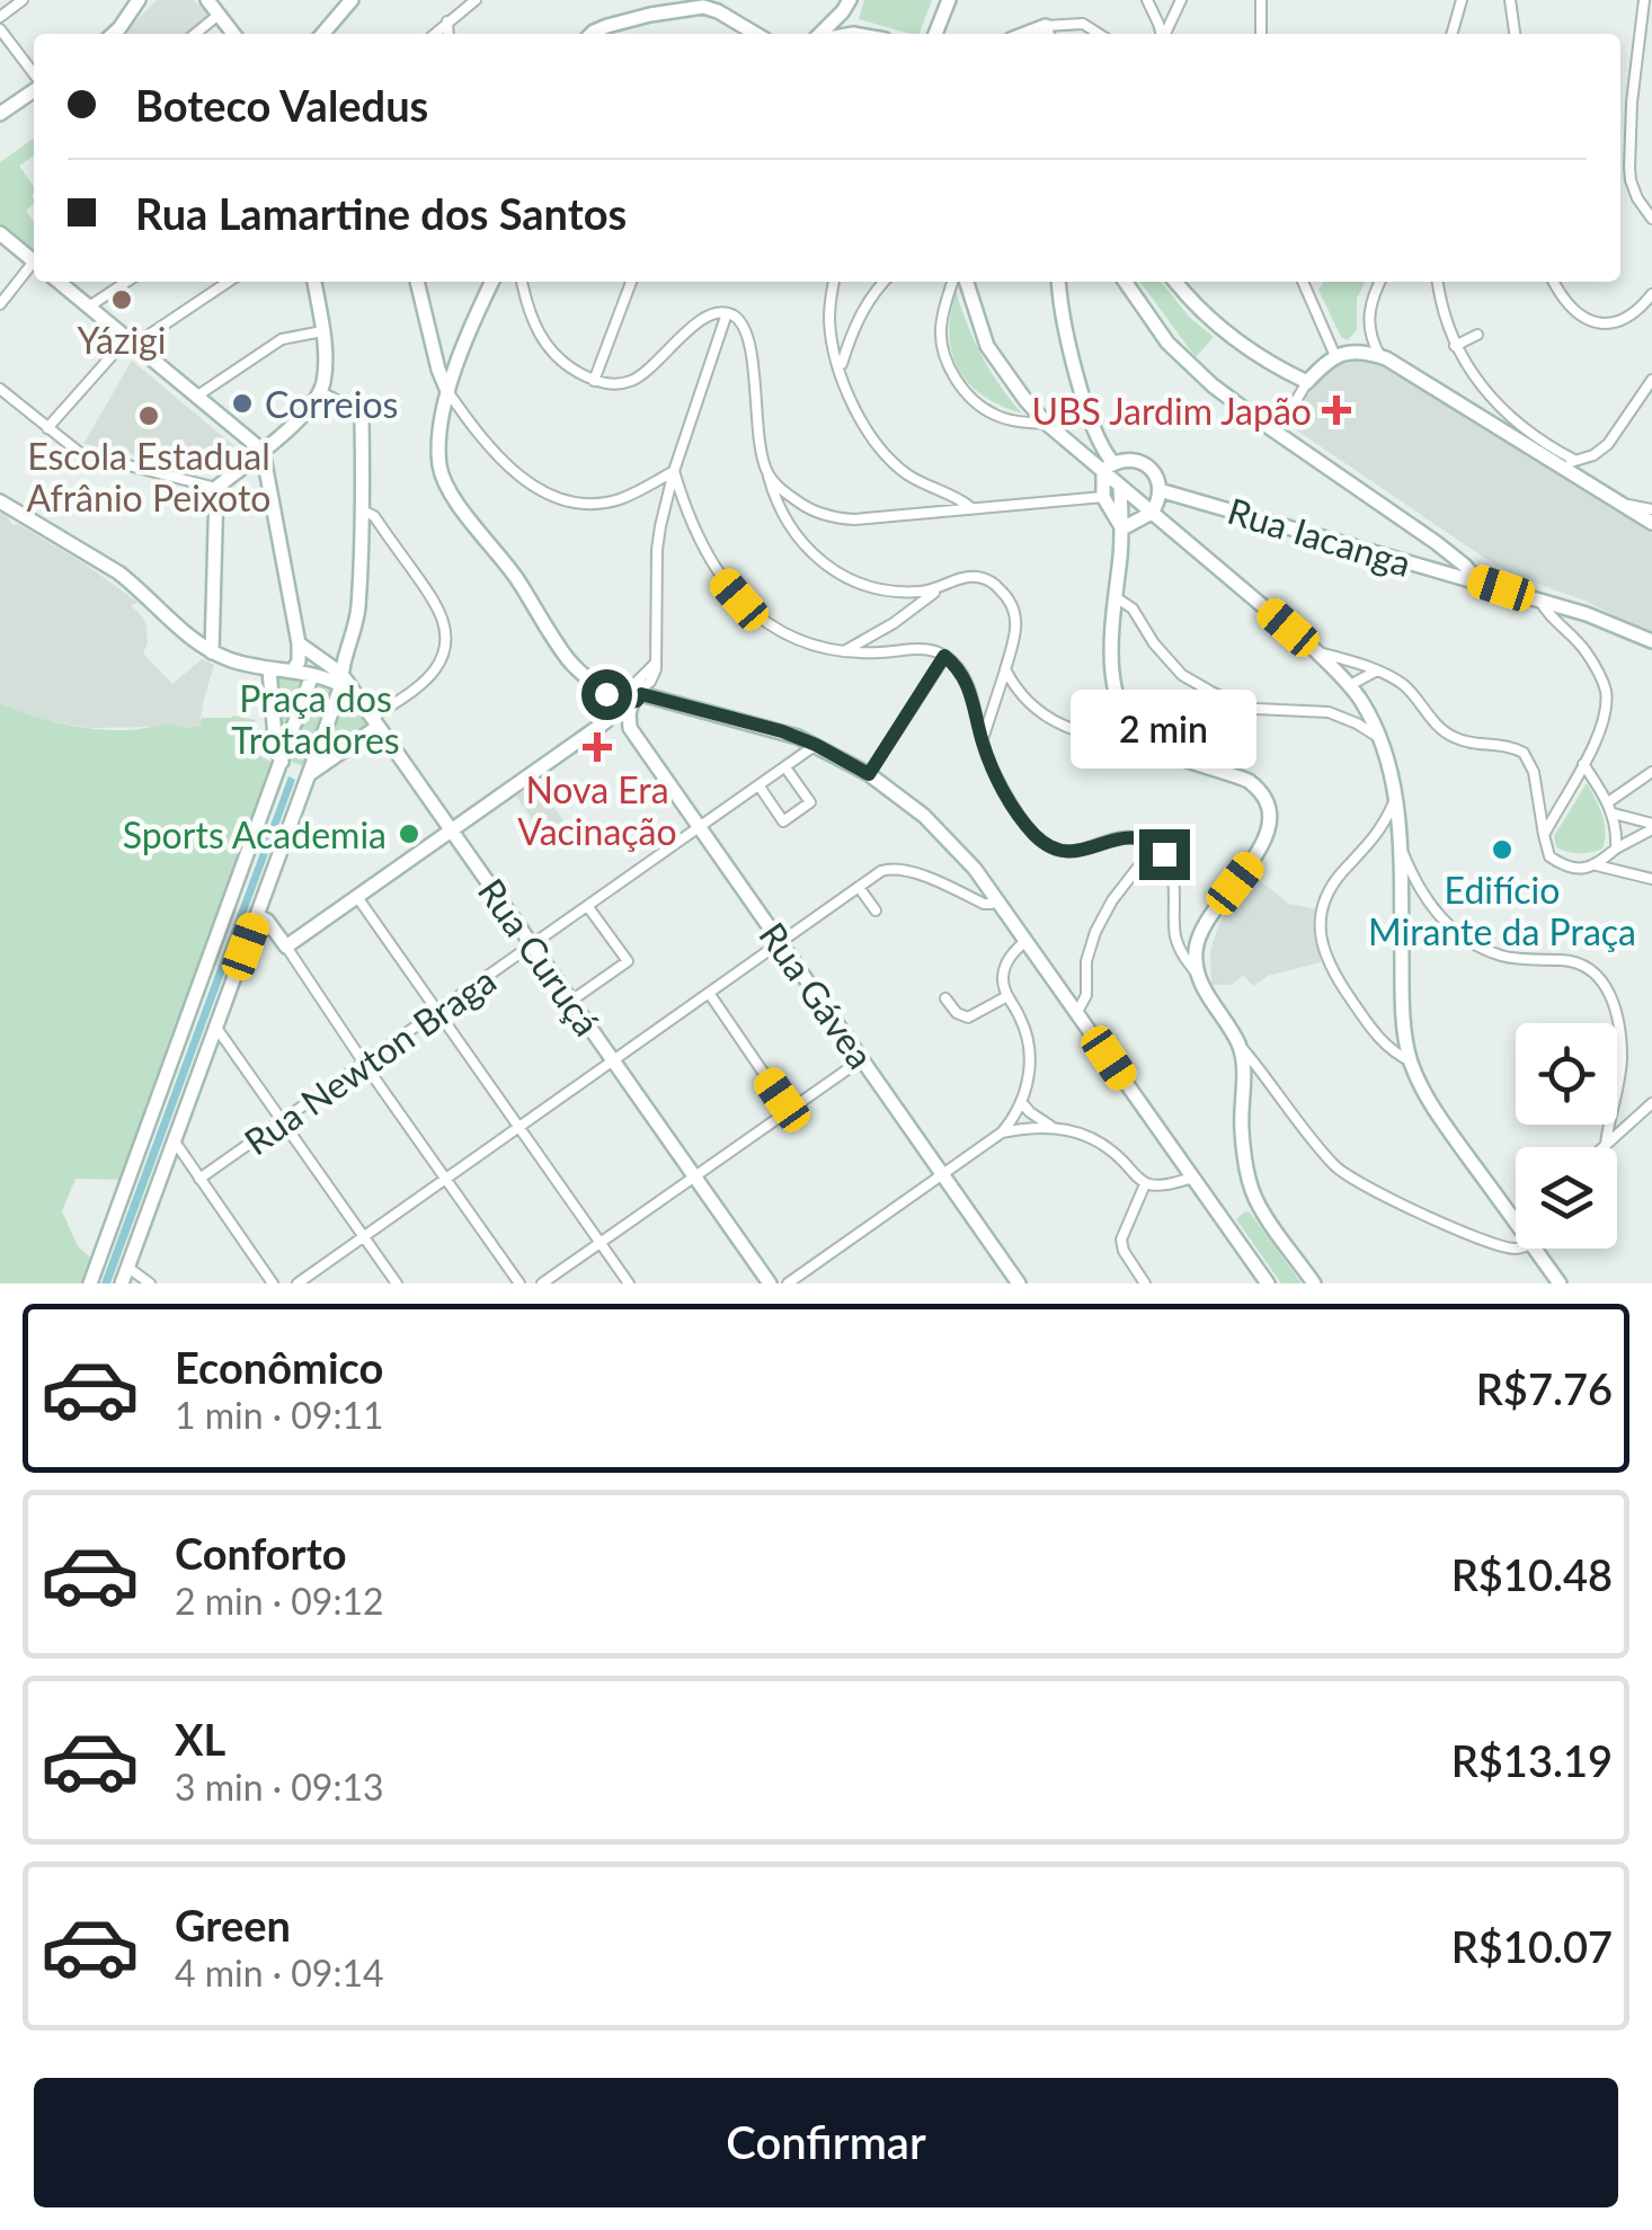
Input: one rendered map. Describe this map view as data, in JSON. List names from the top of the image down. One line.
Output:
{"streets":{"street":["Rua Iacanga","Rua Curuçá","Rua Gávea","Rua Newton Braga"]},"crossings":[["Rua Curuçá","Rua Newton Braga"],["Rua Gávea","Rua Newton Braga"]],"parks":["Praça dos Trotadores"],"places":{"other":["Yázigi","Correios","Escola Estadual Afrânio Peixoto","Sports Academia","Edifício Mirante da Praça"],"health":["UBS Jardim Japão","Nova Era Vacinação"]},"page":{"banner":["Boteco Valedus","Rua Lamartine dos Santos"],"bubble":"2 min","list":[{"name":"Econômico","note":"1 min · 09:11","value":"R$7.76"},{"name":"Conforto","note":"2 min · 09:12","value":"R$10.48"},{"name":"XL","note":"3 min · 09:13","value":"R$13.19"},{"name":"Green","note":"4 min · 09:14","value":"R$10.07"}],"buttons":"Confirmar"}}
